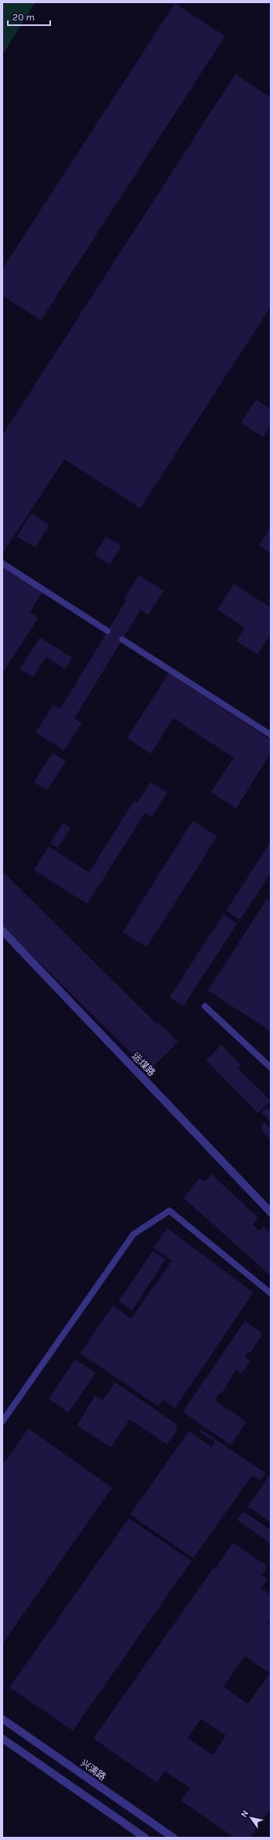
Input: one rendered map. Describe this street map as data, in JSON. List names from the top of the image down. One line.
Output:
{"streets":{"street":["运煤路","兴漓路"]},"scale_bar":"20 m","north":"top left"}
